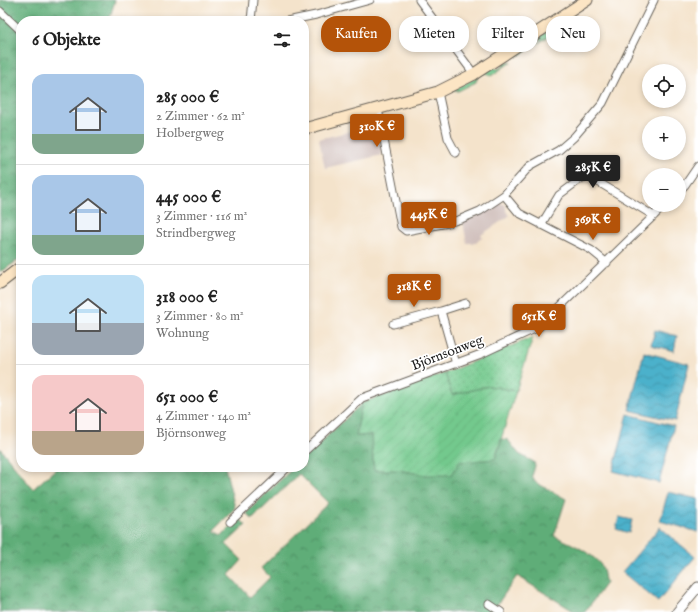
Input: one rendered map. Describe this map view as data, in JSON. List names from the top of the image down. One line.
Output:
{"streets":{"street":["Björnsonweg"]},"page":{"chip":["Kaufen","Mieten","Filter","Neu"],"heading":"6 Objekte","map_buttons":["+","−"],"list":[{"name":"285 000 €","note":"2 Zimmer · 62 m² · Holbergweg"},{"name":"445 000 €","note":"3 Zimmer · 116 m² · Strindbergweg"},{"name":"318 000 €","note":"3 Zimmer · 80 m² · Wohnung"},{"name":"651 000 €","note":"4 Zimmer · 140 m² · Björnsonweg"}],"price":["310K €","285K €","445K €","369K €","318K €","651K €"]}}
